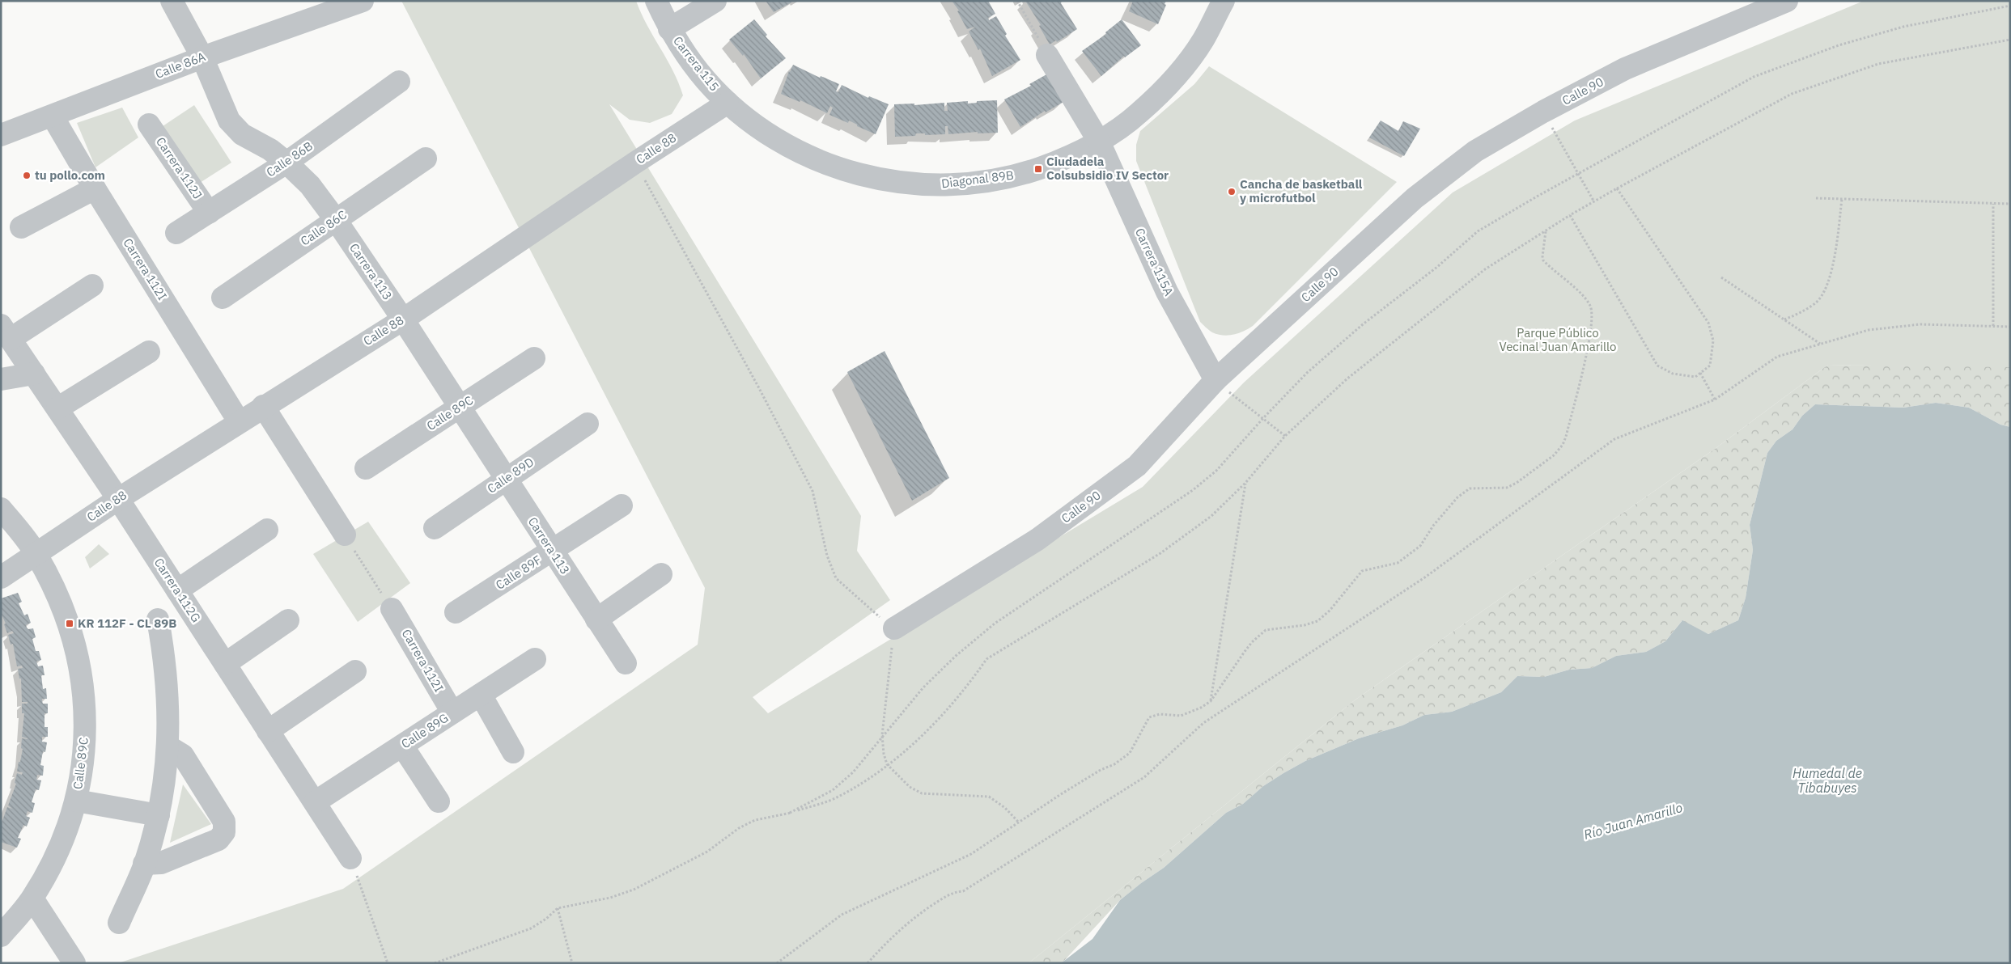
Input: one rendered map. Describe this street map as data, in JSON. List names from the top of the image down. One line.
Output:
{"streets":{"street":["Carrera 115","Calle 86A","Calle 90","Calle 88","Calle 86B","Carrera 112J","Diagonal 89B","Calle 86C","Carrera 115A","Carrera 112I","Carrera 113","Calle 89C","Calle 89D","Calle 89F","Carrera 112G","Calle 89G"]},"crossings":[["Carrera 115","Calle 88"],["Carrera 115","Diagonal 89B"],["Calle 86A","Carrera 112I"],["Calle 86A","Carrera 113"],["Calle 90","Carrera 115A"],["Calle 88","Diagonal 89B"],["Calle 88","Carrera 112I"],["Calle 88","Carrera 113"],["Calle 88","Calle 89C"],["Calle 88","Carrera 112G"],["Calle 86B","Carrera 112J"],["Calle 86B","Carrera 113"],["Diagonal 89B","Carrera 115A"],["Calle 86C","Carrera 113"],["Carrera 112I","Calle 89G"],["Carrera 113","Calle 89C"],["Carrera 113","Calle 89D"],["Carrera 113","Calle 89F"],["Carrera 112G","Calle 89G"]],"water":["Humedal de Tibabuyes","Río Juan Amarillo"],"parks":["Parque Público Vecinal Juan Amarillo"],"places":{"transit":["Ciudadela Colsubsidio IV Sector","KR 112F - CL 89B"],"other":["tu pollo.com","Cancha de basketball y microfutbol"]}}
